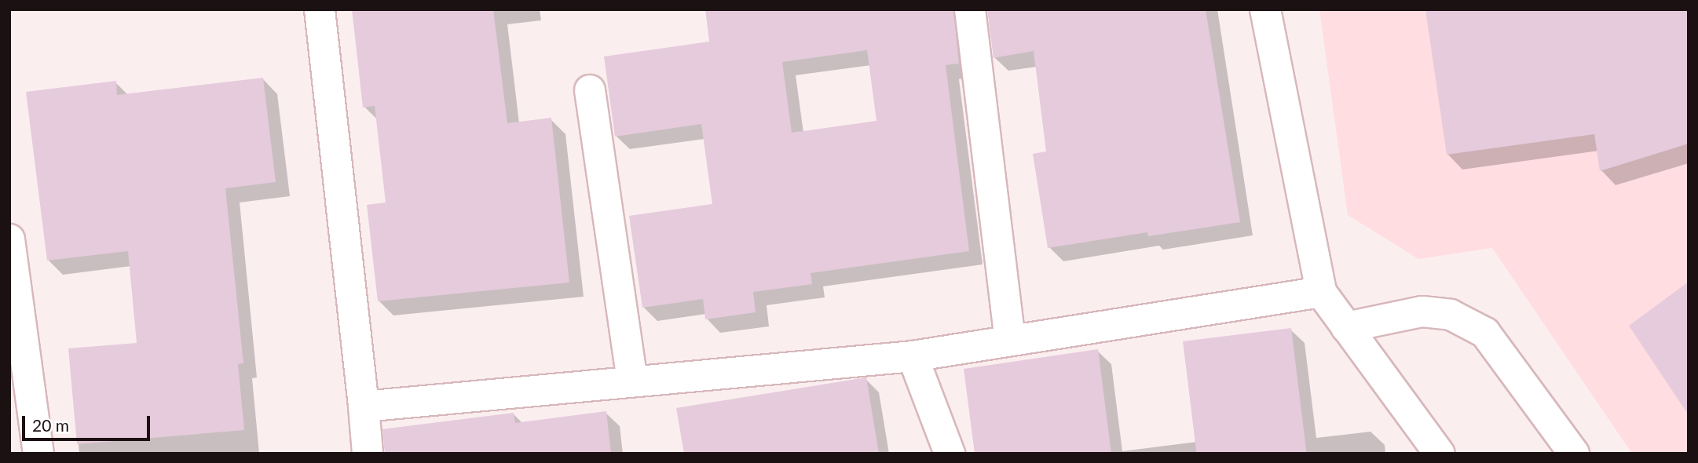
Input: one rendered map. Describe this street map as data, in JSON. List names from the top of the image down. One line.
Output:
{"scale_bar":"20 m"}
